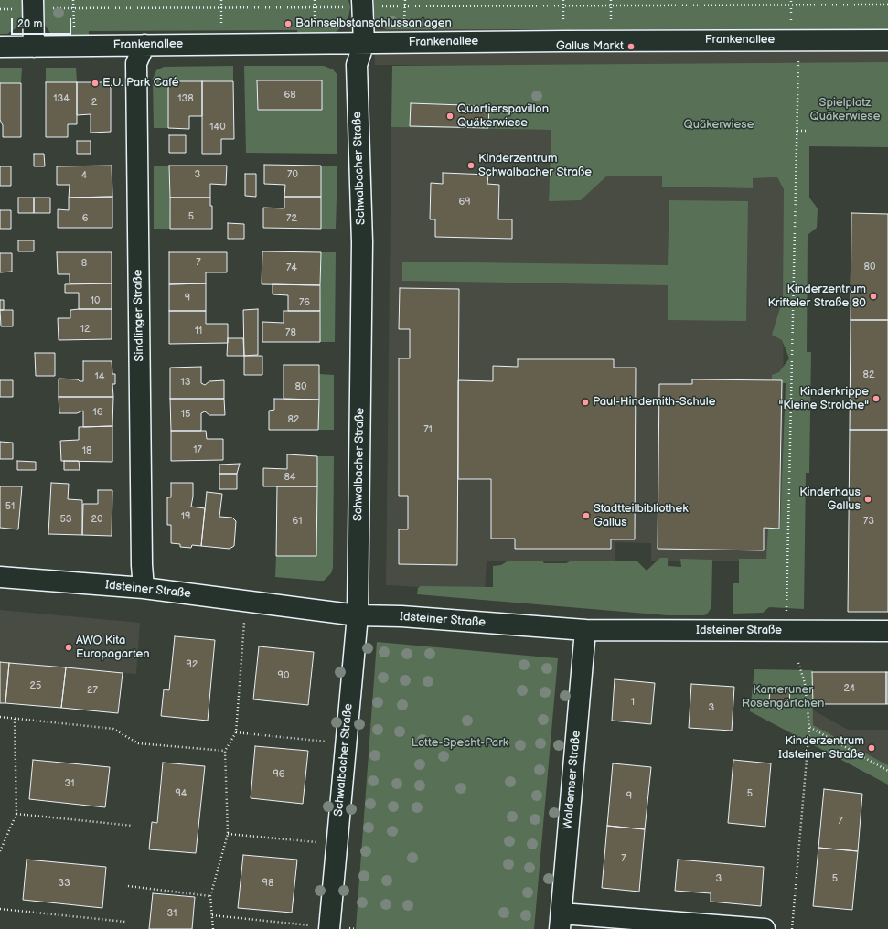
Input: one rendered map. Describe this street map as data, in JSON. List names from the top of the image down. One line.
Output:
{"streets":{"street":["Frankenallee","Schwalbacher Straße","Sindlinger Straße","Idsteiner Straße","Waldemser Straße"]},"crossings":[["Frankenallee","Schwalbacher Straße"],["Frankenallee","Sindlinger Straße"],["Schwalbacher Straße","Idsteiner Straße"],["Sindlinger Straße","Idsteiner Straße"],["Idsteiner Straße","Waldemser Straße"]],"parks":["Spielplatz Quäkerwiese","Quäkerwiese","Kameruner Rosengärtchen","Lotte-Specht-Park"],"places":["Bahnselbstanschlussanlagen","Gallus Markt","E.U. Park Café","Quartierspavillon Quäkerwiese","Kinderzentrum Schwalbacher Straße","Kinderzentrum Krifteler Straße 80","Kinderkrippe \"Kleine Strolche\"","Paul-Hindemith-Schule","Kinderhaus Gallus","Stadtteilbibliothek Gallus","AWO Kita Europagarten","Kinderzentrum Idsteiner Straße"],"house_numbers":["68","134","138","2","140","3","70","4","69","5","6","72","7","8","80","74","9","10","76","12","11","78","82","14","13","80","16","15","82","71","17","18","84","51","19","53","20","61","73","92","90","25","24","27","1","3","96","31","94","5","9","7","7","3","5","33","98","31"],"scale_bar":"20 m"}
